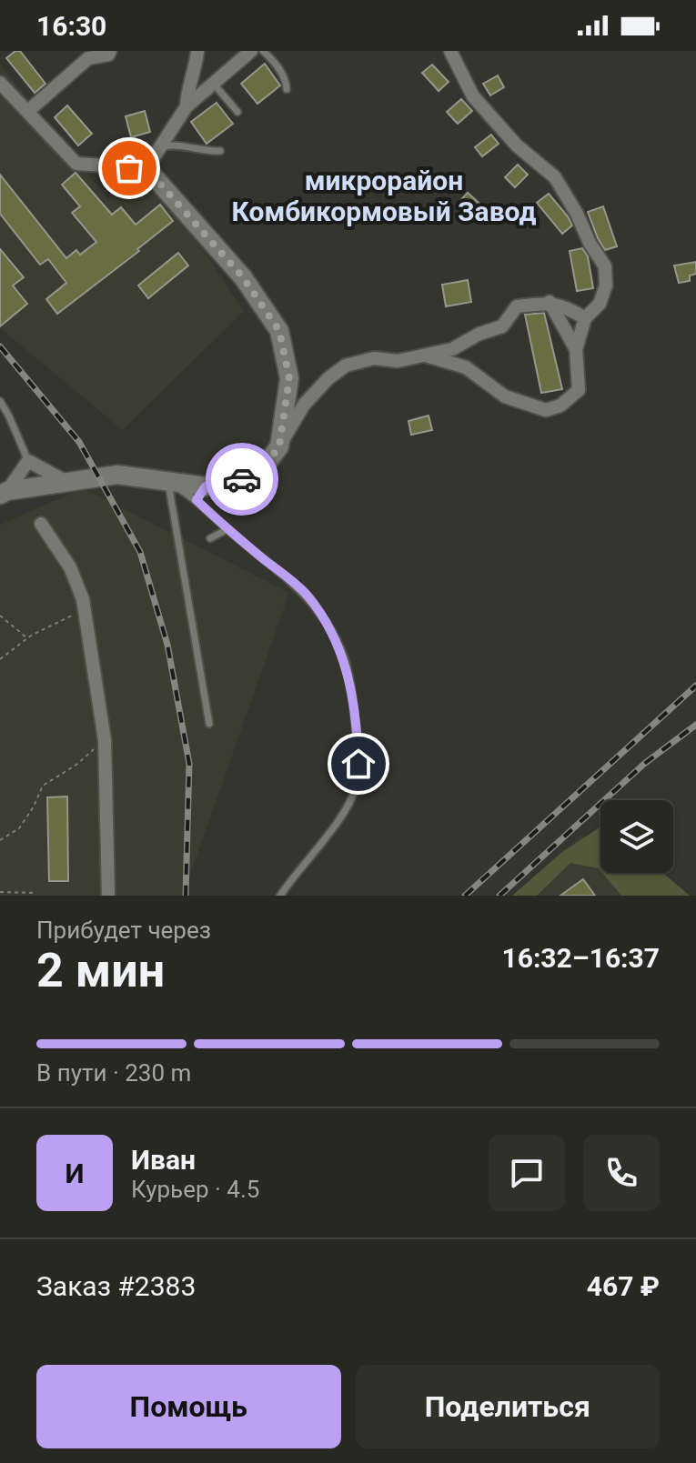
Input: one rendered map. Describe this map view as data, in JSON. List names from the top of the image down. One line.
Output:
{"districts":["микрорайон Комбикормовый Завод"],"page":{"status":"16:30","heading":["2 мин","Прибудет через","16:32–16:37"],"panel":["Иван","Курьер · 4.5","Заказ #2383","467 ₽"],"bar":"В пути · 230 m","round":"И","buttons":["Помощь","Поделиться"]}}
